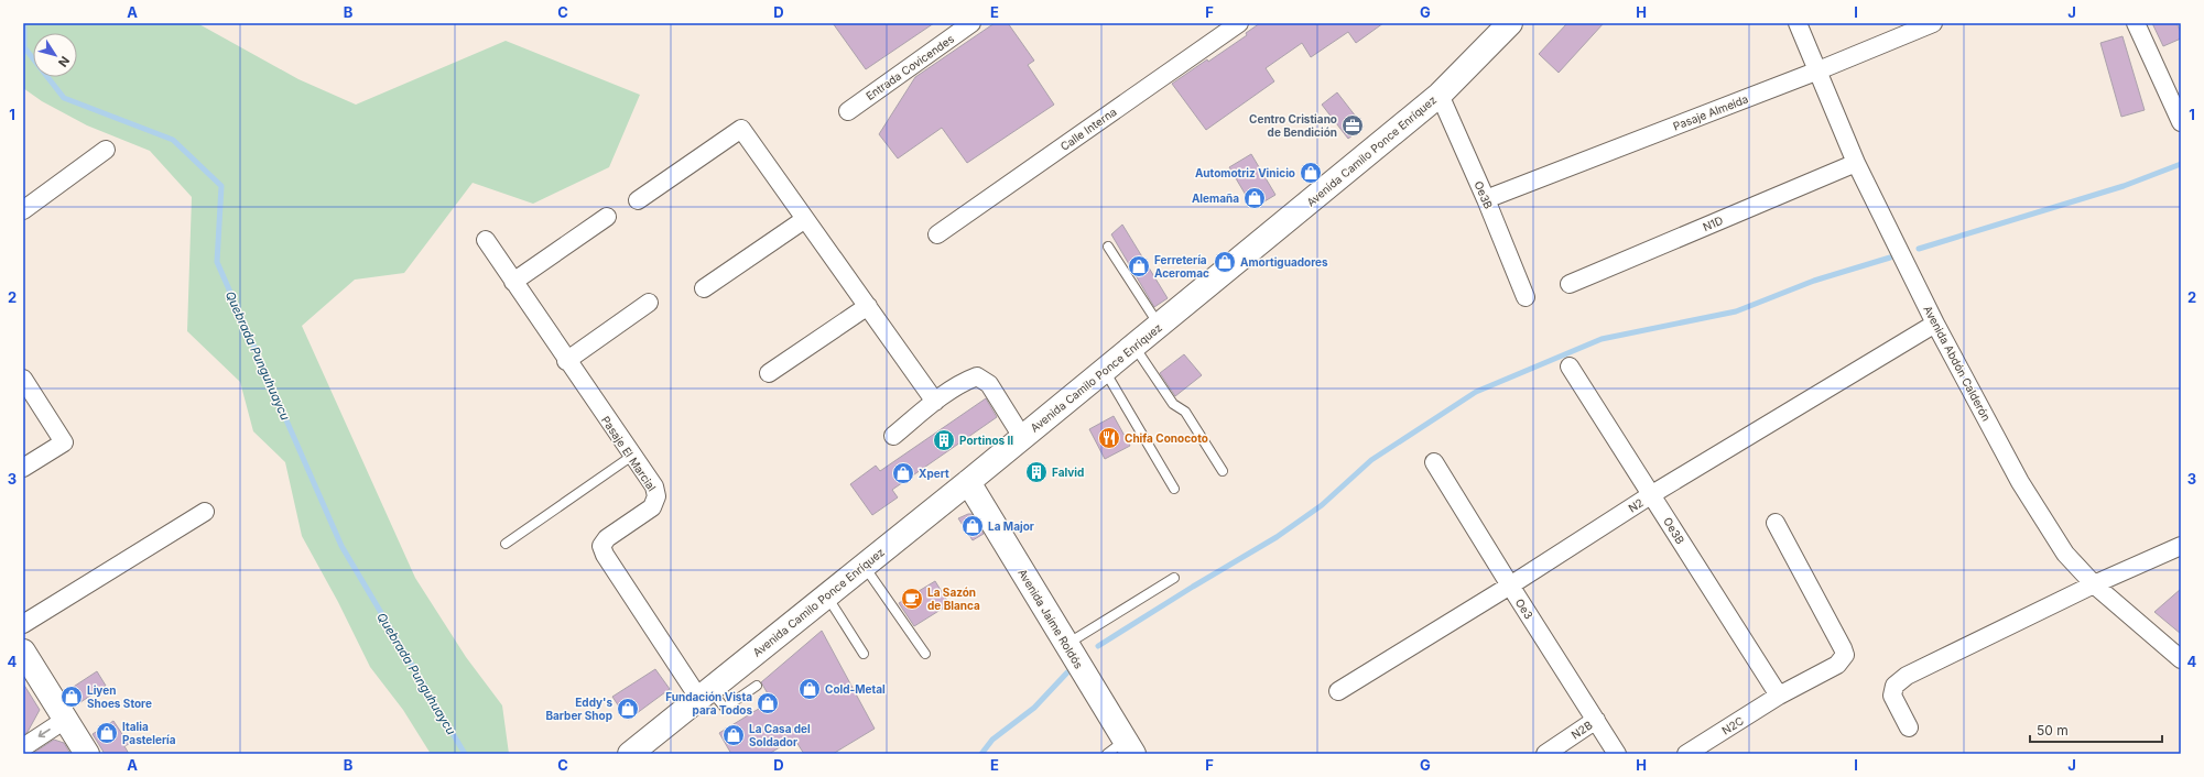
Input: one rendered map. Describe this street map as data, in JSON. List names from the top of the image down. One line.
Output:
{"streets":{"main road":["Avenida Camilo Ponce Enríquez","Avenida Jaime Roldós"],"street":["Entrada Covicendes","Pasaje Almeida","Calle Interna","Oe3B","N1D","Avenida Abdón Calderón","Pasaje El Marcial","N2","Oe3","N2C","N2B"]},"crossings":[["Pasaje Almeida","Oe3B"],["Pasaje Almeida","Avenida Abdón Calderón"],["Avenida Camilo Ponce Enríquez","Oe3B"],["Avenida Camilo Ponce Enríquez","Pasaje El Marcial"],["Avenida Camilo Ponce Enríquez","Avenida Jaime Roldós"],["Oe3B","N2"],["Oe3B","N2C"],["N1D","Avenida Abdón Calderón"],["Avenida Abdón Calderón","N2"],["N2","Oe3"],["Oe3","N2B"]],"water":["Quebrada Punguhuaycu"],"places":{"office":["Centro Cristiano de Bendición"],"shop":["Automotriz Vinicio","Alemaña","Amortiguadores","Ferretería Aceromac","Xpert","La Major","Cold-Metal","Liyen Shoes Store","Fundación Vista para Todos","Eddy's Barber Shop","Italia Pastelería","La Casa del Soldador"],"restaurant":["Chifa Conocoto"],"building":["Portinos II","Falvid"],"cafe":["La Sazón de Blanca"]},"scale_bar":"50 m","north":"bottom right","grid":{"columns":["A","B","C","D","E","F","G","H","I","J"],"rows":["1","2","3","4"]}}
